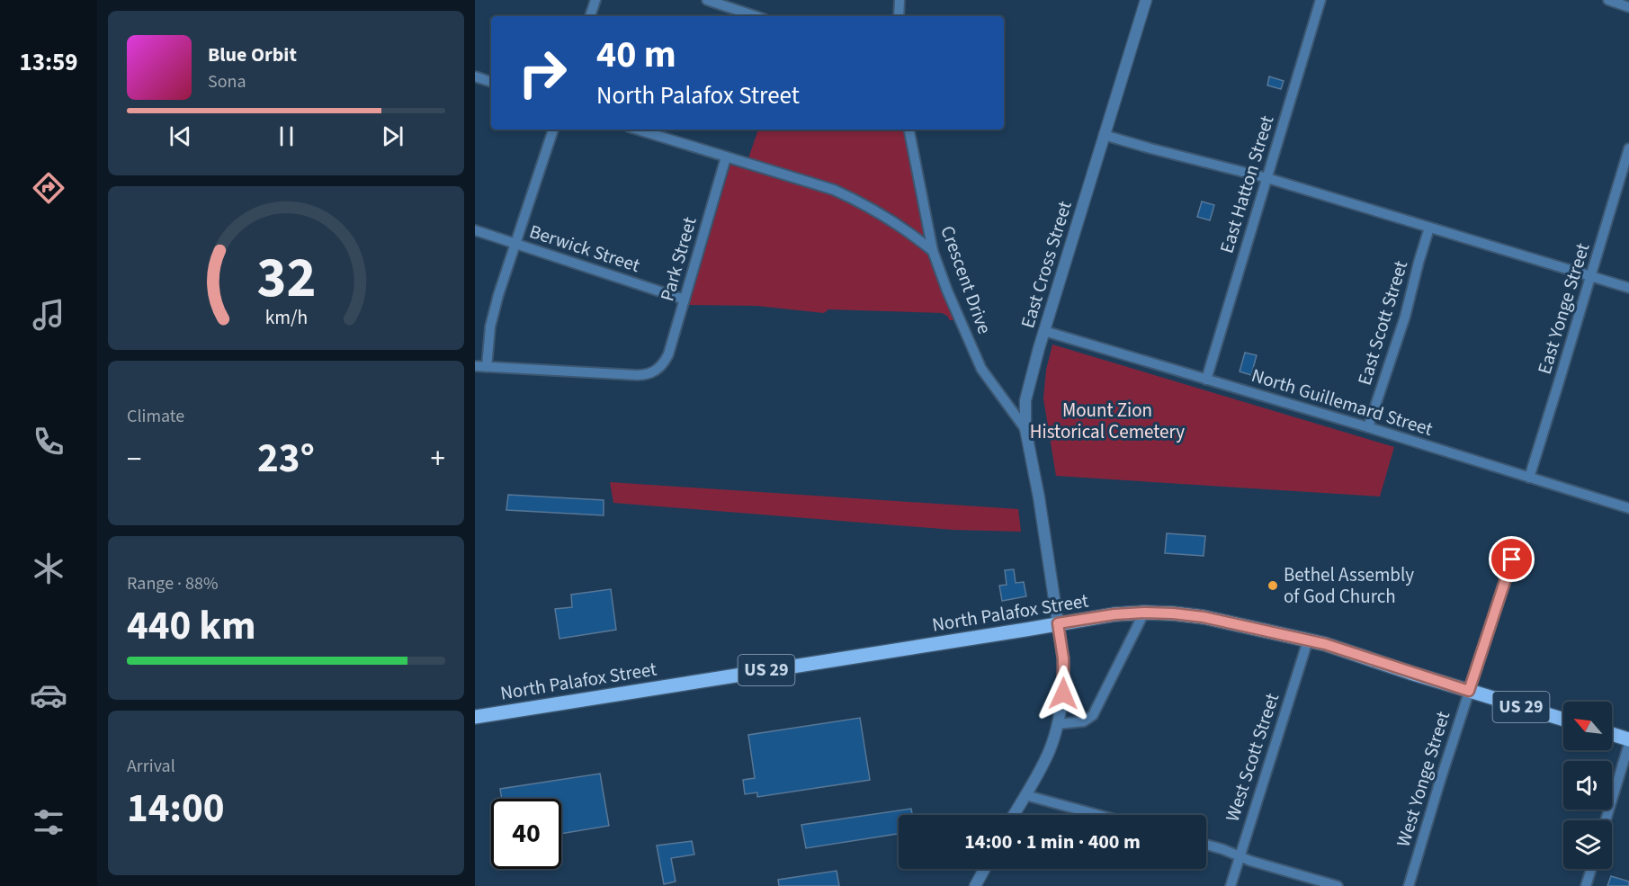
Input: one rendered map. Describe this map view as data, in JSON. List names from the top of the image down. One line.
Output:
{"streets":{"main road":["North Palafox Street","US 29"],"street":["East Hatton Street","Berwick Street","Park Street","East Cross Street","Crescent Drive","East Yonge Street","East Scott Street","North Guillemard Street","West Scott Street","West Yonge Street"]},"crossings":[["East Hatton Street","North Guillemard Street"],["Berwick Street","Park Street"],["East Cross Street","Crescent Drive"],["East Cross Street","North Guillemard Street"],["East Cross Street","North Palafox Street"],["East Yonge Street","North Guillemard Street"],["East Scott Street","North Guillemard Street"],["North Palafox Street","West Scott Street"],["North Palafox Street","West Yonge Street"]],"parks":["Mount Zion Historical Cemetery"],"places":["Bethel Assembly of God Church"],"north":"top left","page":{"tabs":"13:59","turn":["40 m","North Palafox Street"],"song":["Blue Orbit","Sona"],"tile":["Climate",["Range · 88%","440 km"],["Arrival","14:00"]],"heat":["−","23°","+"],"limit":"40","trip":"14:00 · 1 min · 400 m","gauge":["32","km/h"]}}
